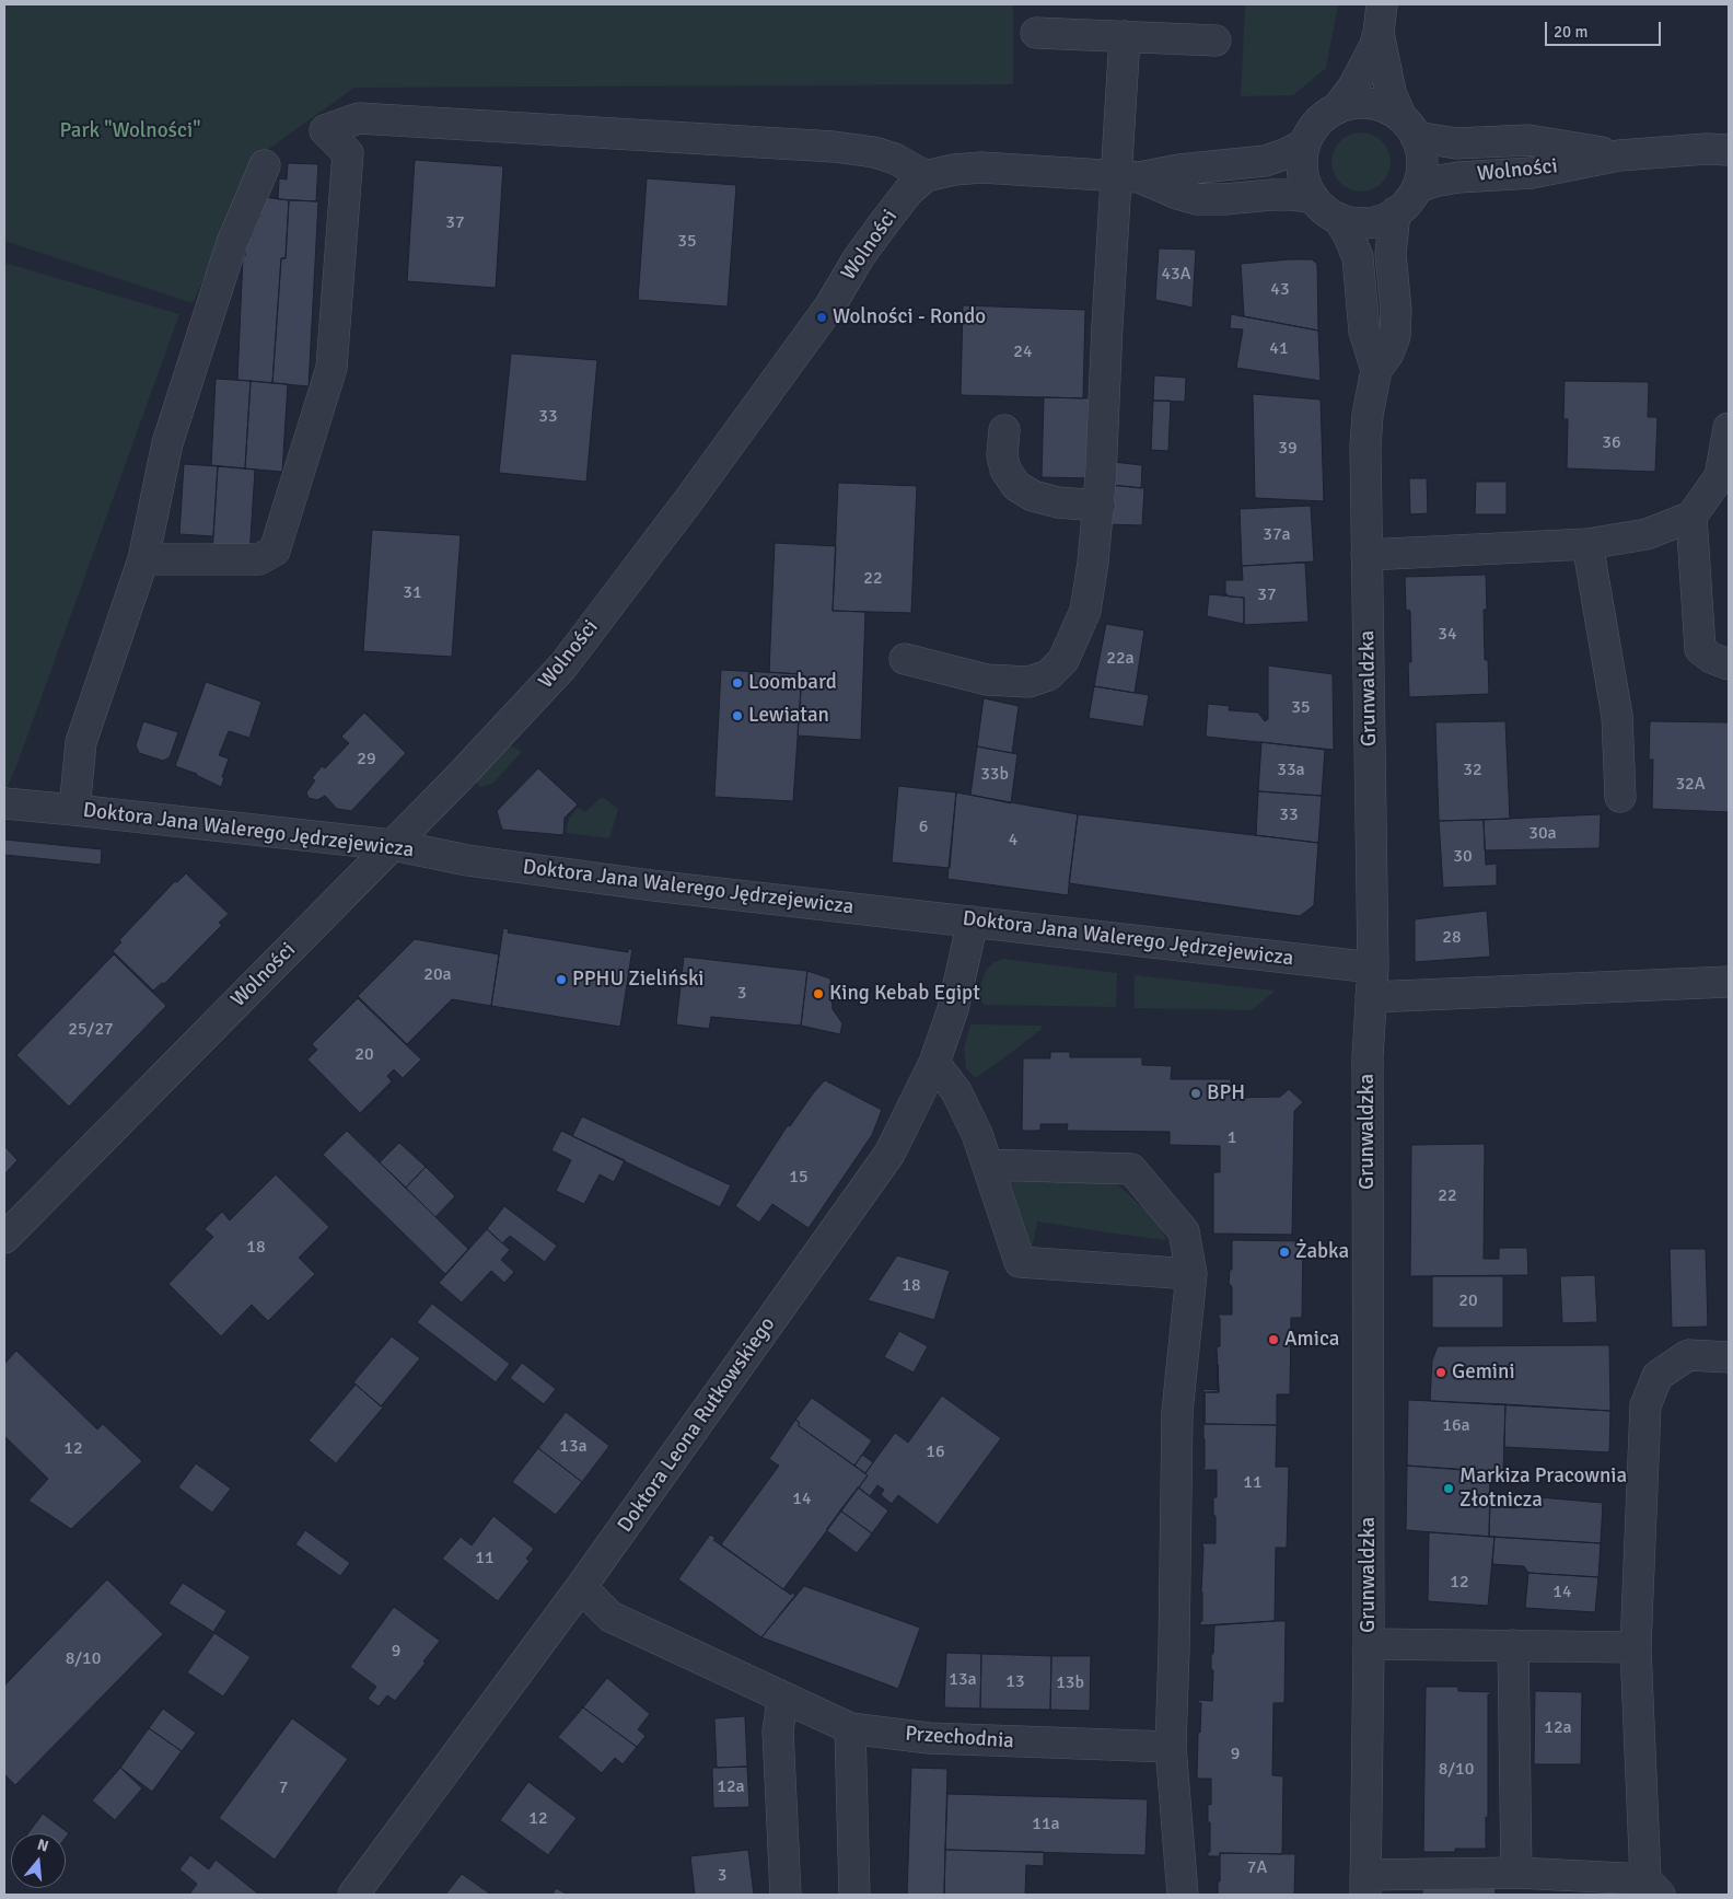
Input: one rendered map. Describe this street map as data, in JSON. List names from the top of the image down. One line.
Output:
{"streets":{"street":["Wolności","Grunwaldzka","Doktora Jana Walerego Jędrzejewicza","Doktora Leona Rutkowskiego","Przechodnia"]},"crossings":[["Wolności","Grunwaldzka"],["Wolności","Doktora Jana Walerego Jędrzejewicza"],["Grunwaldzka","Doktora Jana Walerego Jędrzejewicza"],["Doktora Jana Walerego Jędrzejewicza","Doktora Leona Rutkowskiego"],["Doktora Leona Rutkowskiego","Przechodnia"]],"parks":["Park \"Wolności\""],"places":["Wolności - Rondo","Loombard","Lewiatan","PPHU Zieliński","King Kebab Egipt","BPH","Żabka","Amica","Gemini","Markiza Pracownia Złotnicza"],"house_numbers":["37","35","43A","43","41","24","33","36","39","37a","22","31","37","34","22a","35","29","33a","32","33b","32A","33","6","30a","4","30","28","20a","3","25/27","20","1","15","22","18","18","20","16a","13a","12","16","11","14","11","12","14","9","8/10","13a","13","13b","12a","9","8/10","12a","7","12","11a","7A","3"],"scale_bar":"20 m","north":"top"}
